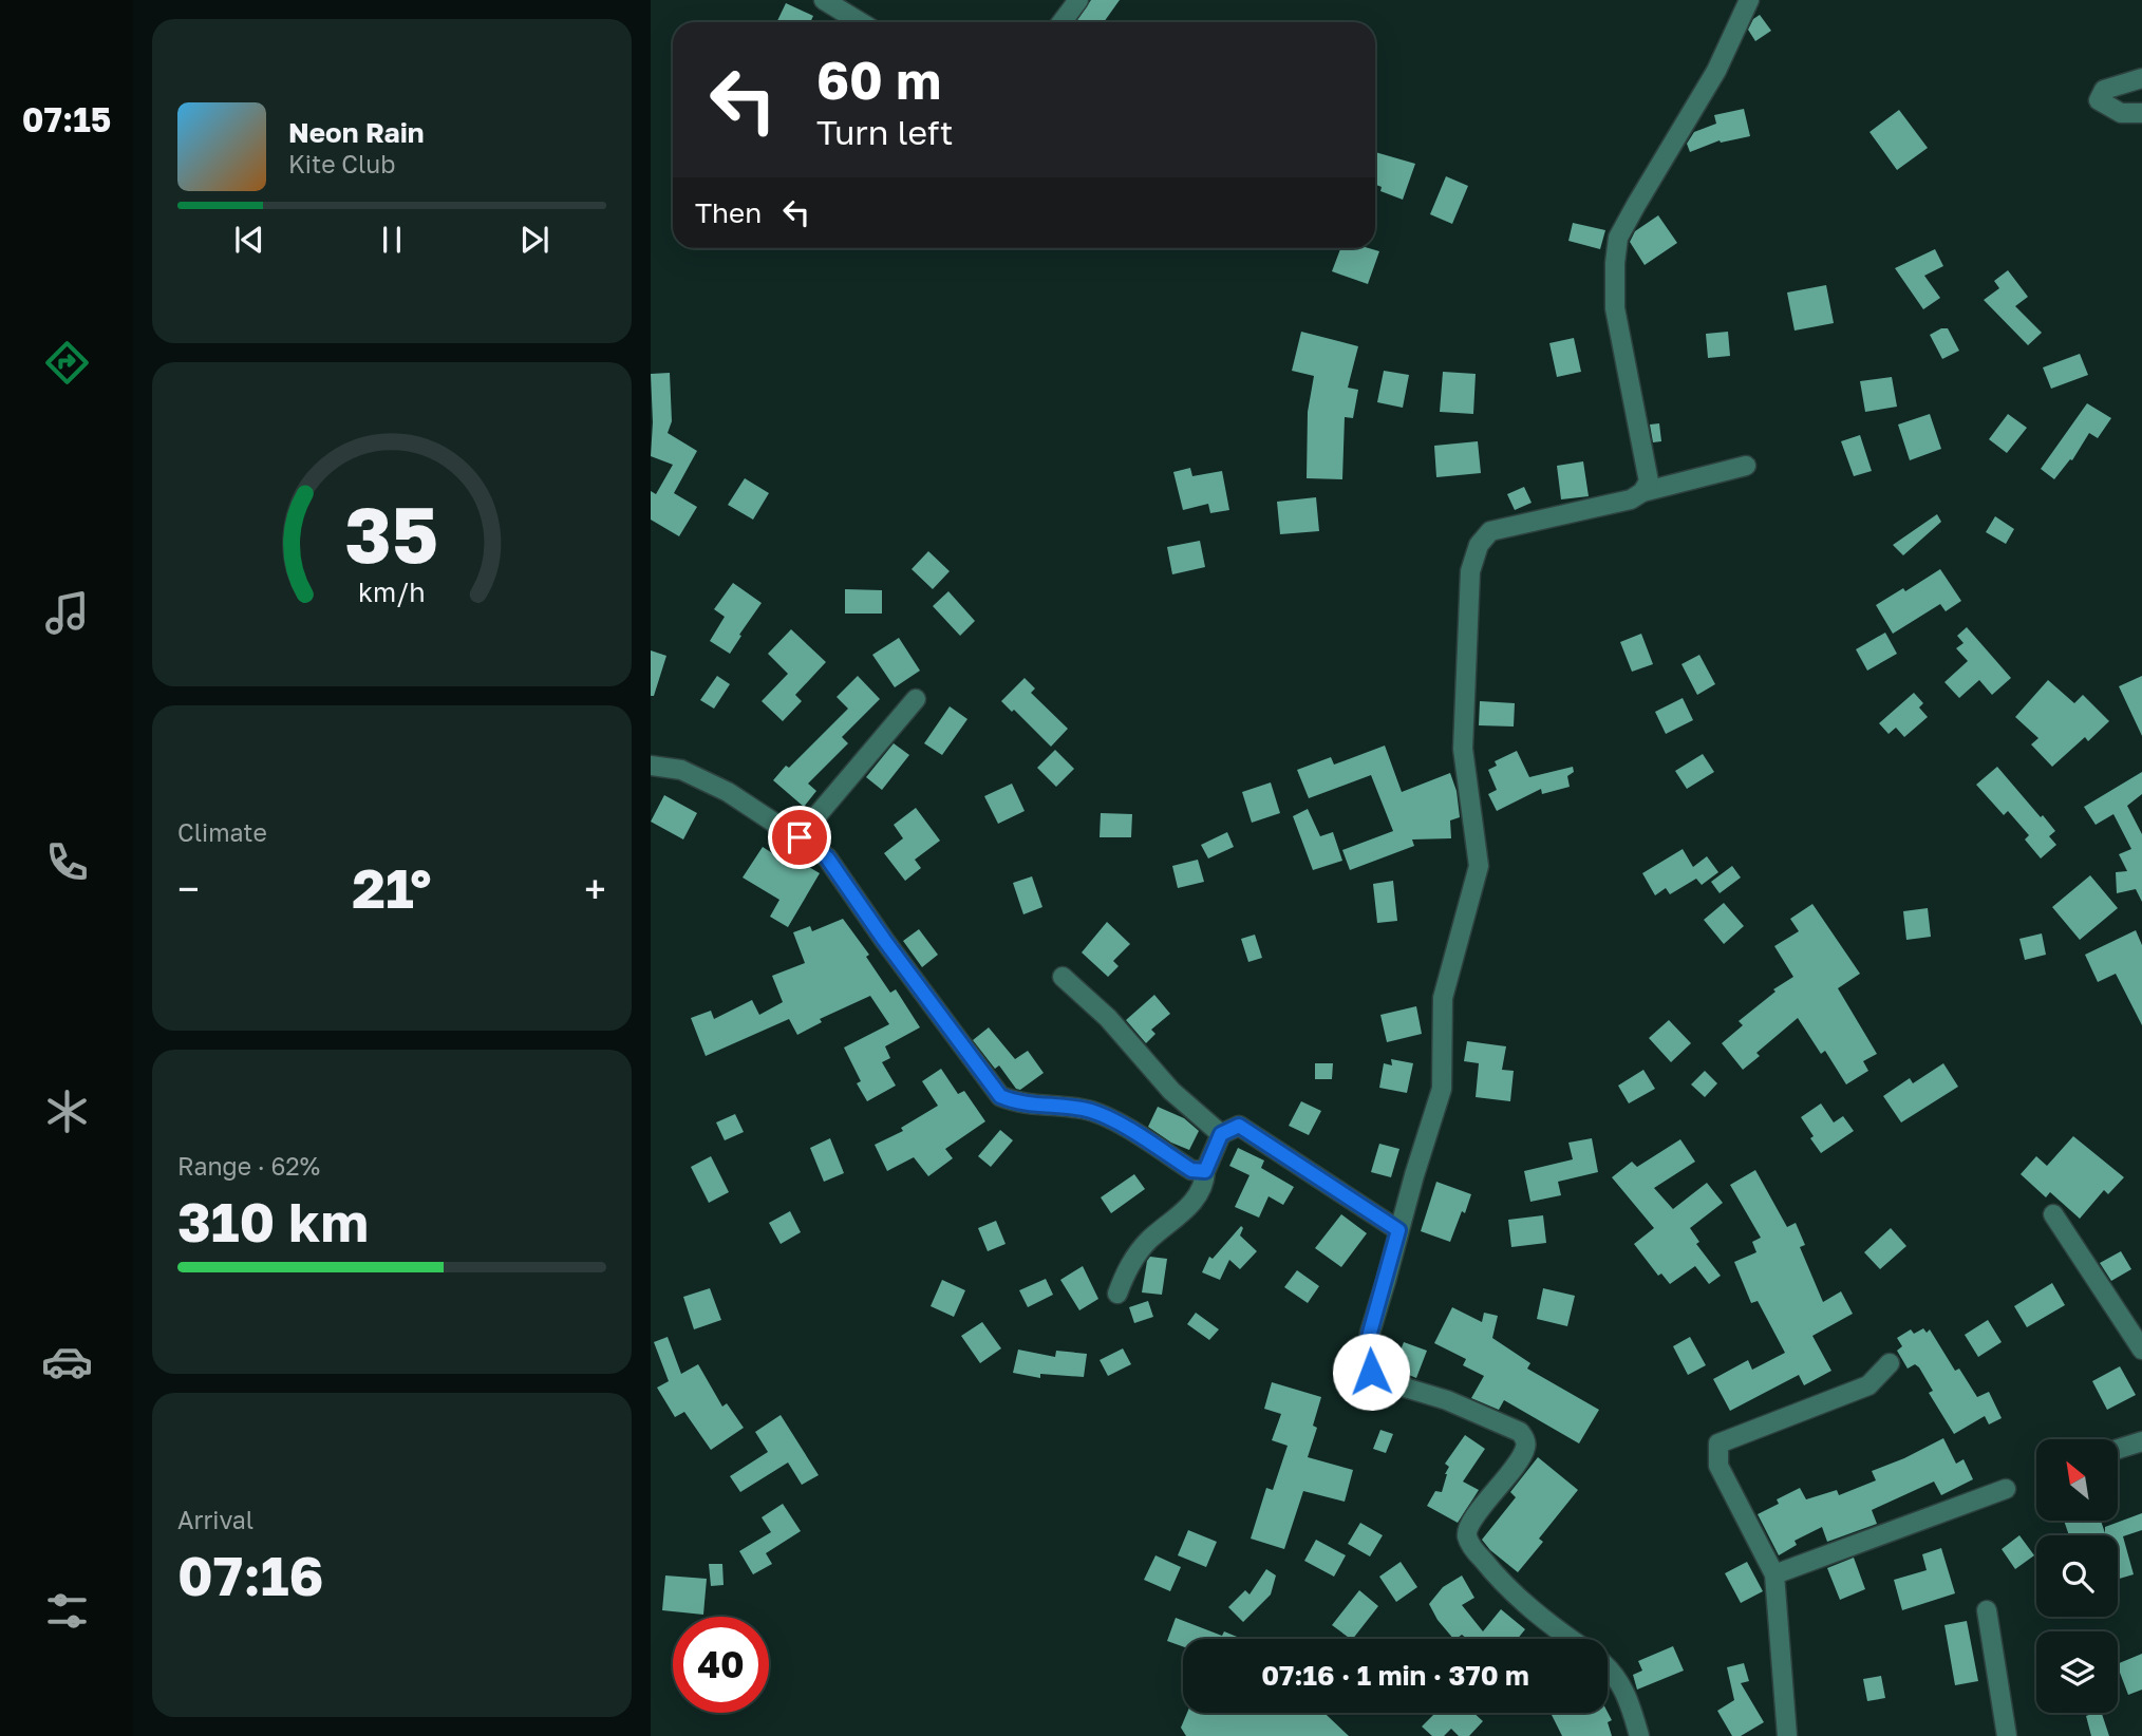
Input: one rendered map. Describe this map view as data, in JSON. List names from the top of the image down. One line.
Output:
{"north":"top left","page":{"tabs":"07:15","turn":["60 m","Turn left"],"song":["Neon Rain","Kite Club"],"then":"Then","tile":["Climate",["Range · 62%","310 km"],["Arrival","07:16"]],"heat":["−","21°","+"],"limit":"40","trip":"07:16 · 1 min · 370 m","gauge":["35","km/h"]}}
